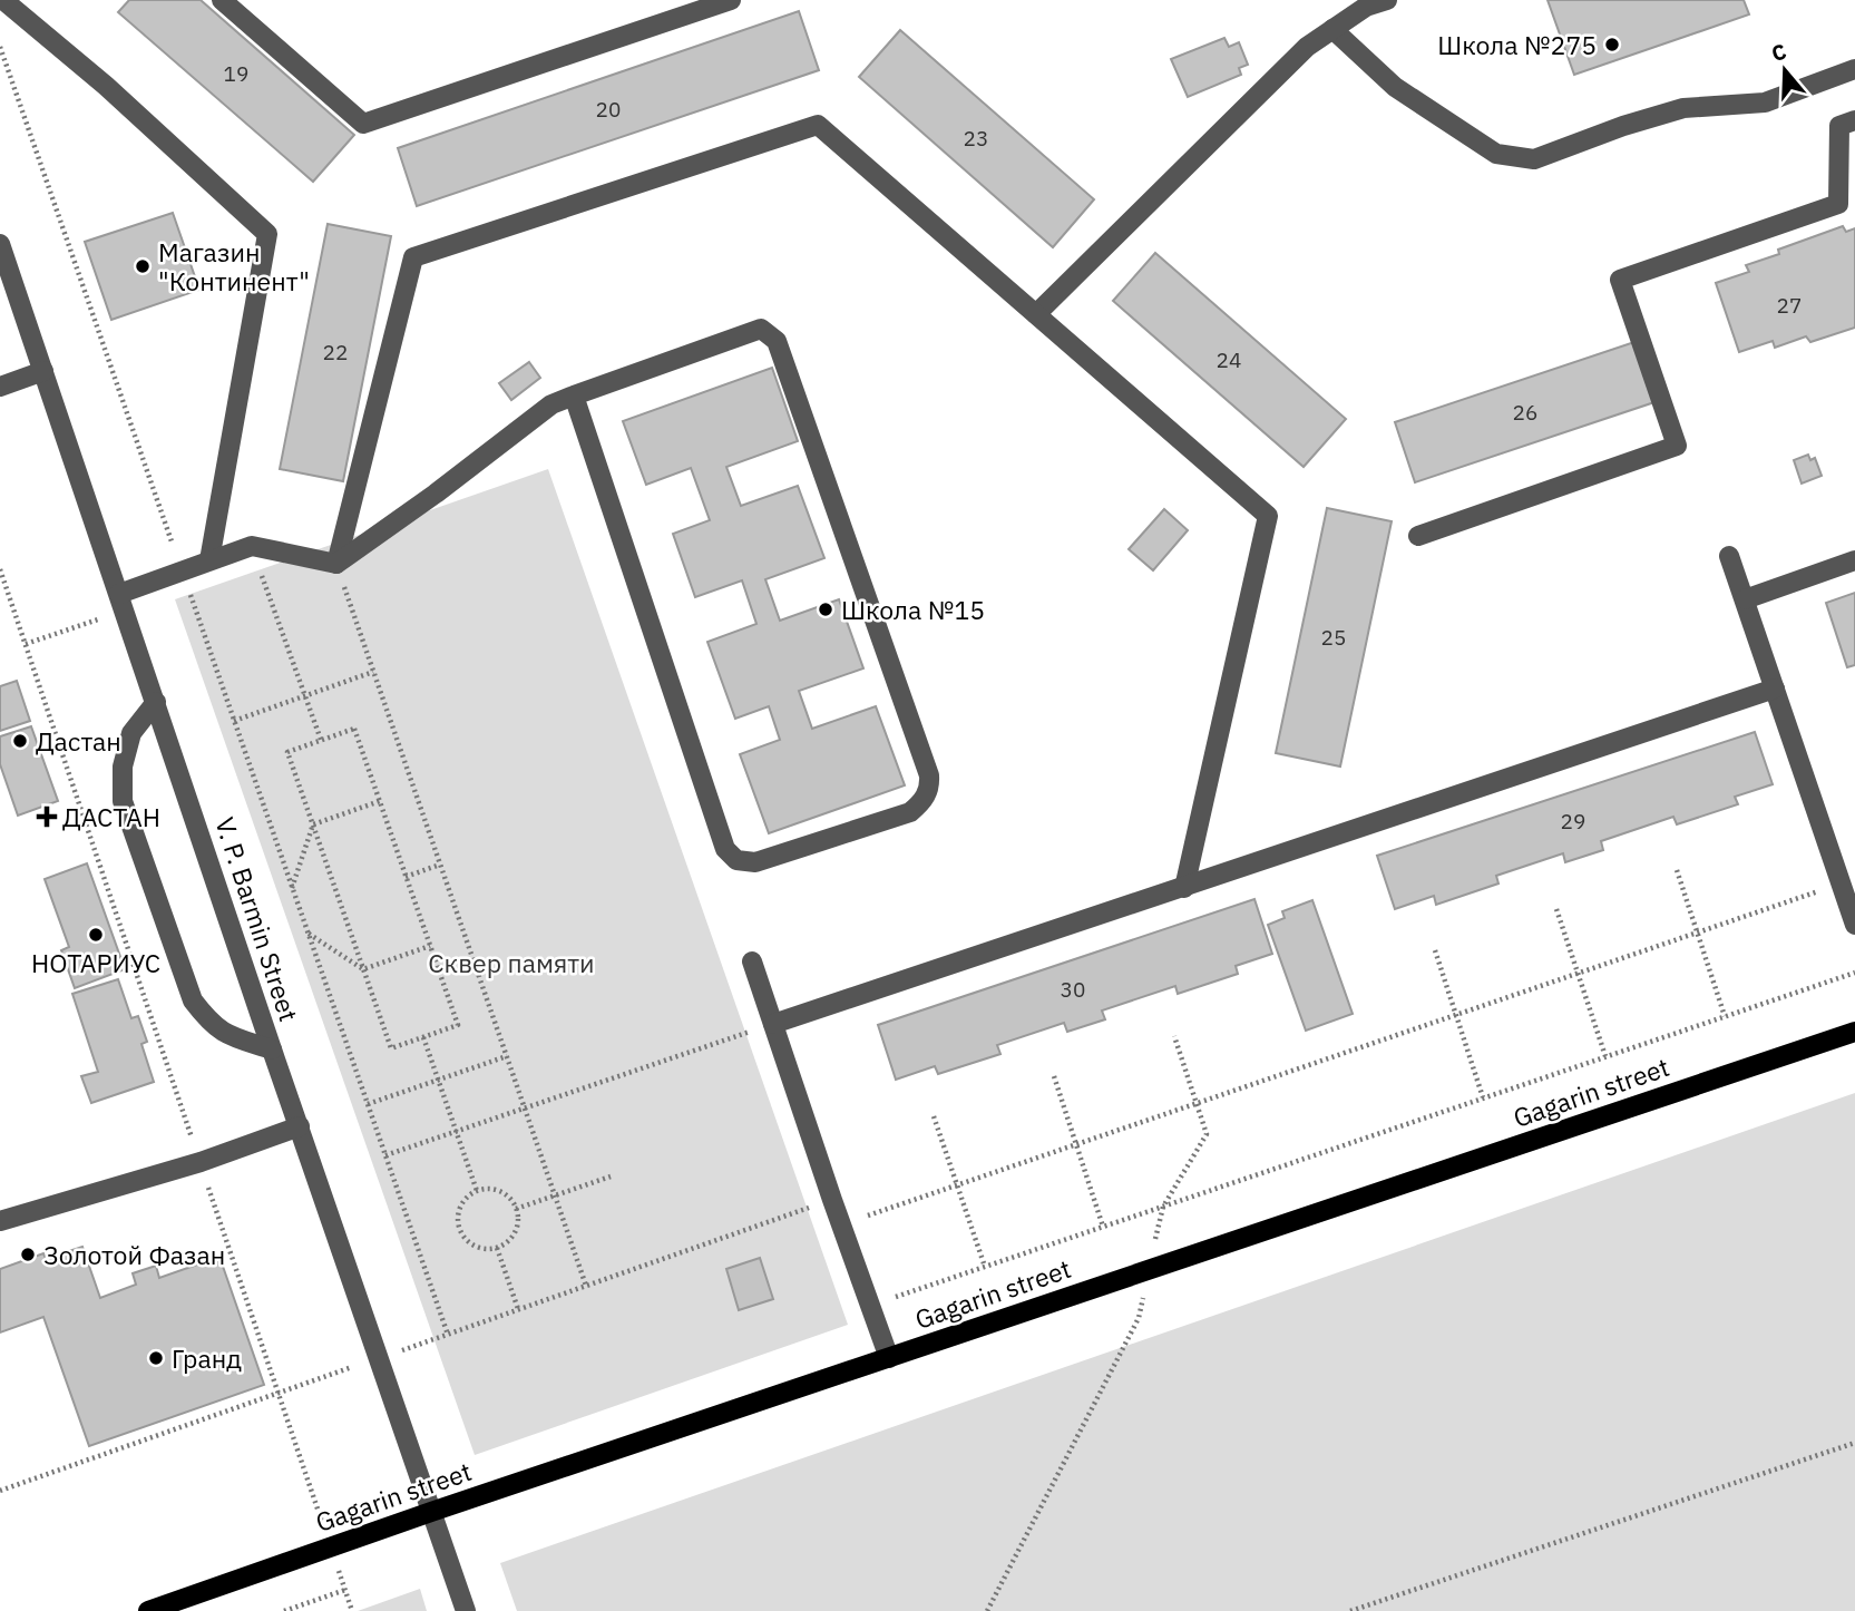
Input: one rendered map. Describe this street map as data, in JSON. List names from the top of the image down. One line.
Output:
{"streets":{"main road":["Gagarin street"],"street":["V. P. Barmin Street"]},"crossings":[["V. P. Barmin Street","Gagarin street"]],"parks":["Сквер памяти"],"places":{"other":["Школа №275","Магазин \"Континент\"","Школа №15","Дастан","НОТАРИУС","Золотой Фазан","Гранд"],"health":["ДАСТАН"]},"house_numbers":["19","20","23","27","22","24","26","25","29","30"],"north":"top"}
